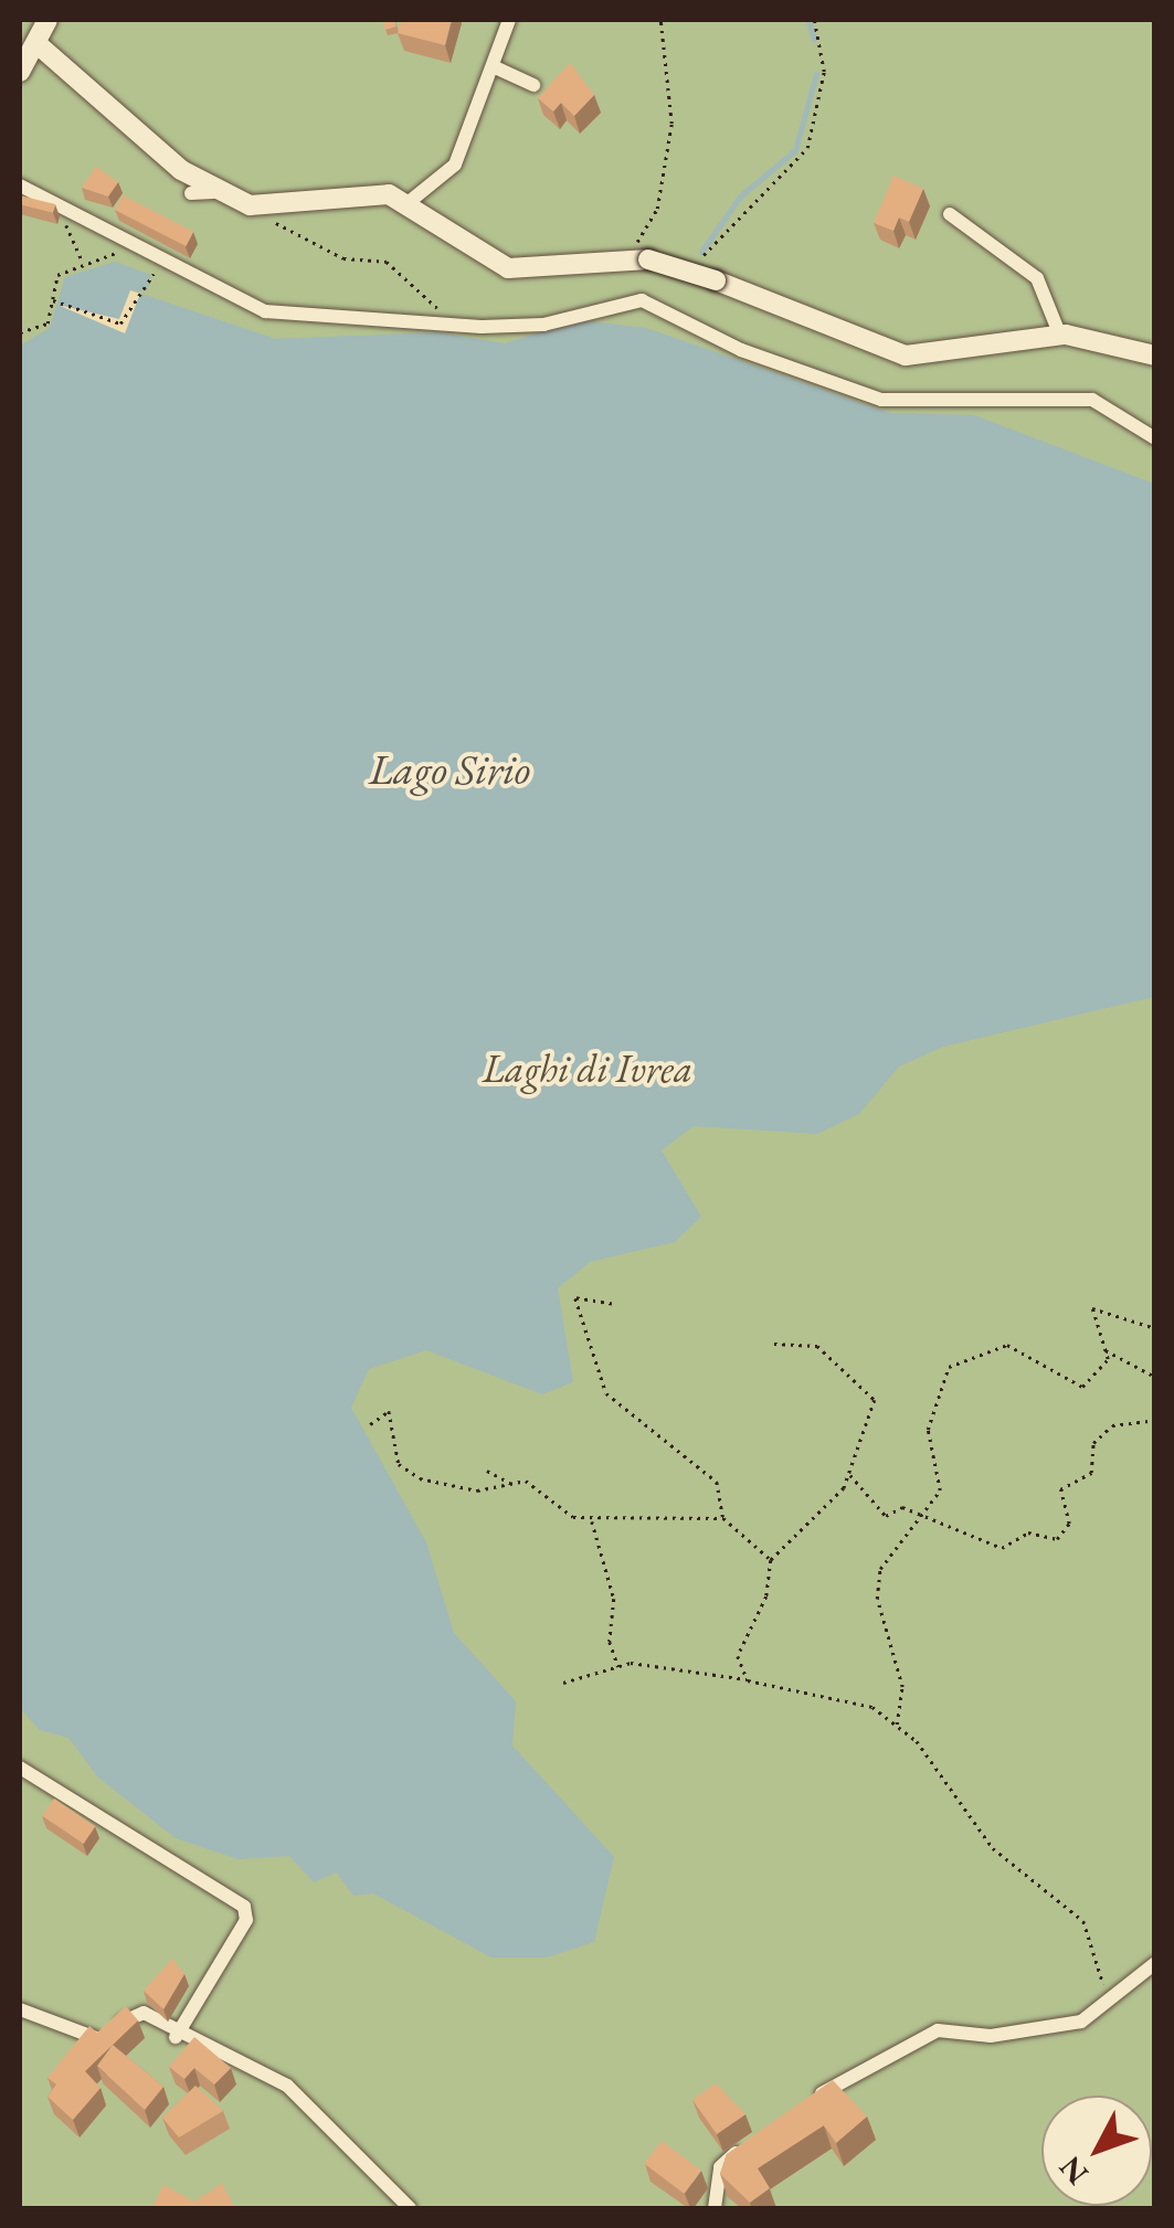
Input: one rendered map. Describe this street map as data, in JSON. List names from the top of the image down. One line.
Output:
{"water":["Lago Sirio"],"parks":["Laghi di Ivrea"],"north":"bottom left"}
